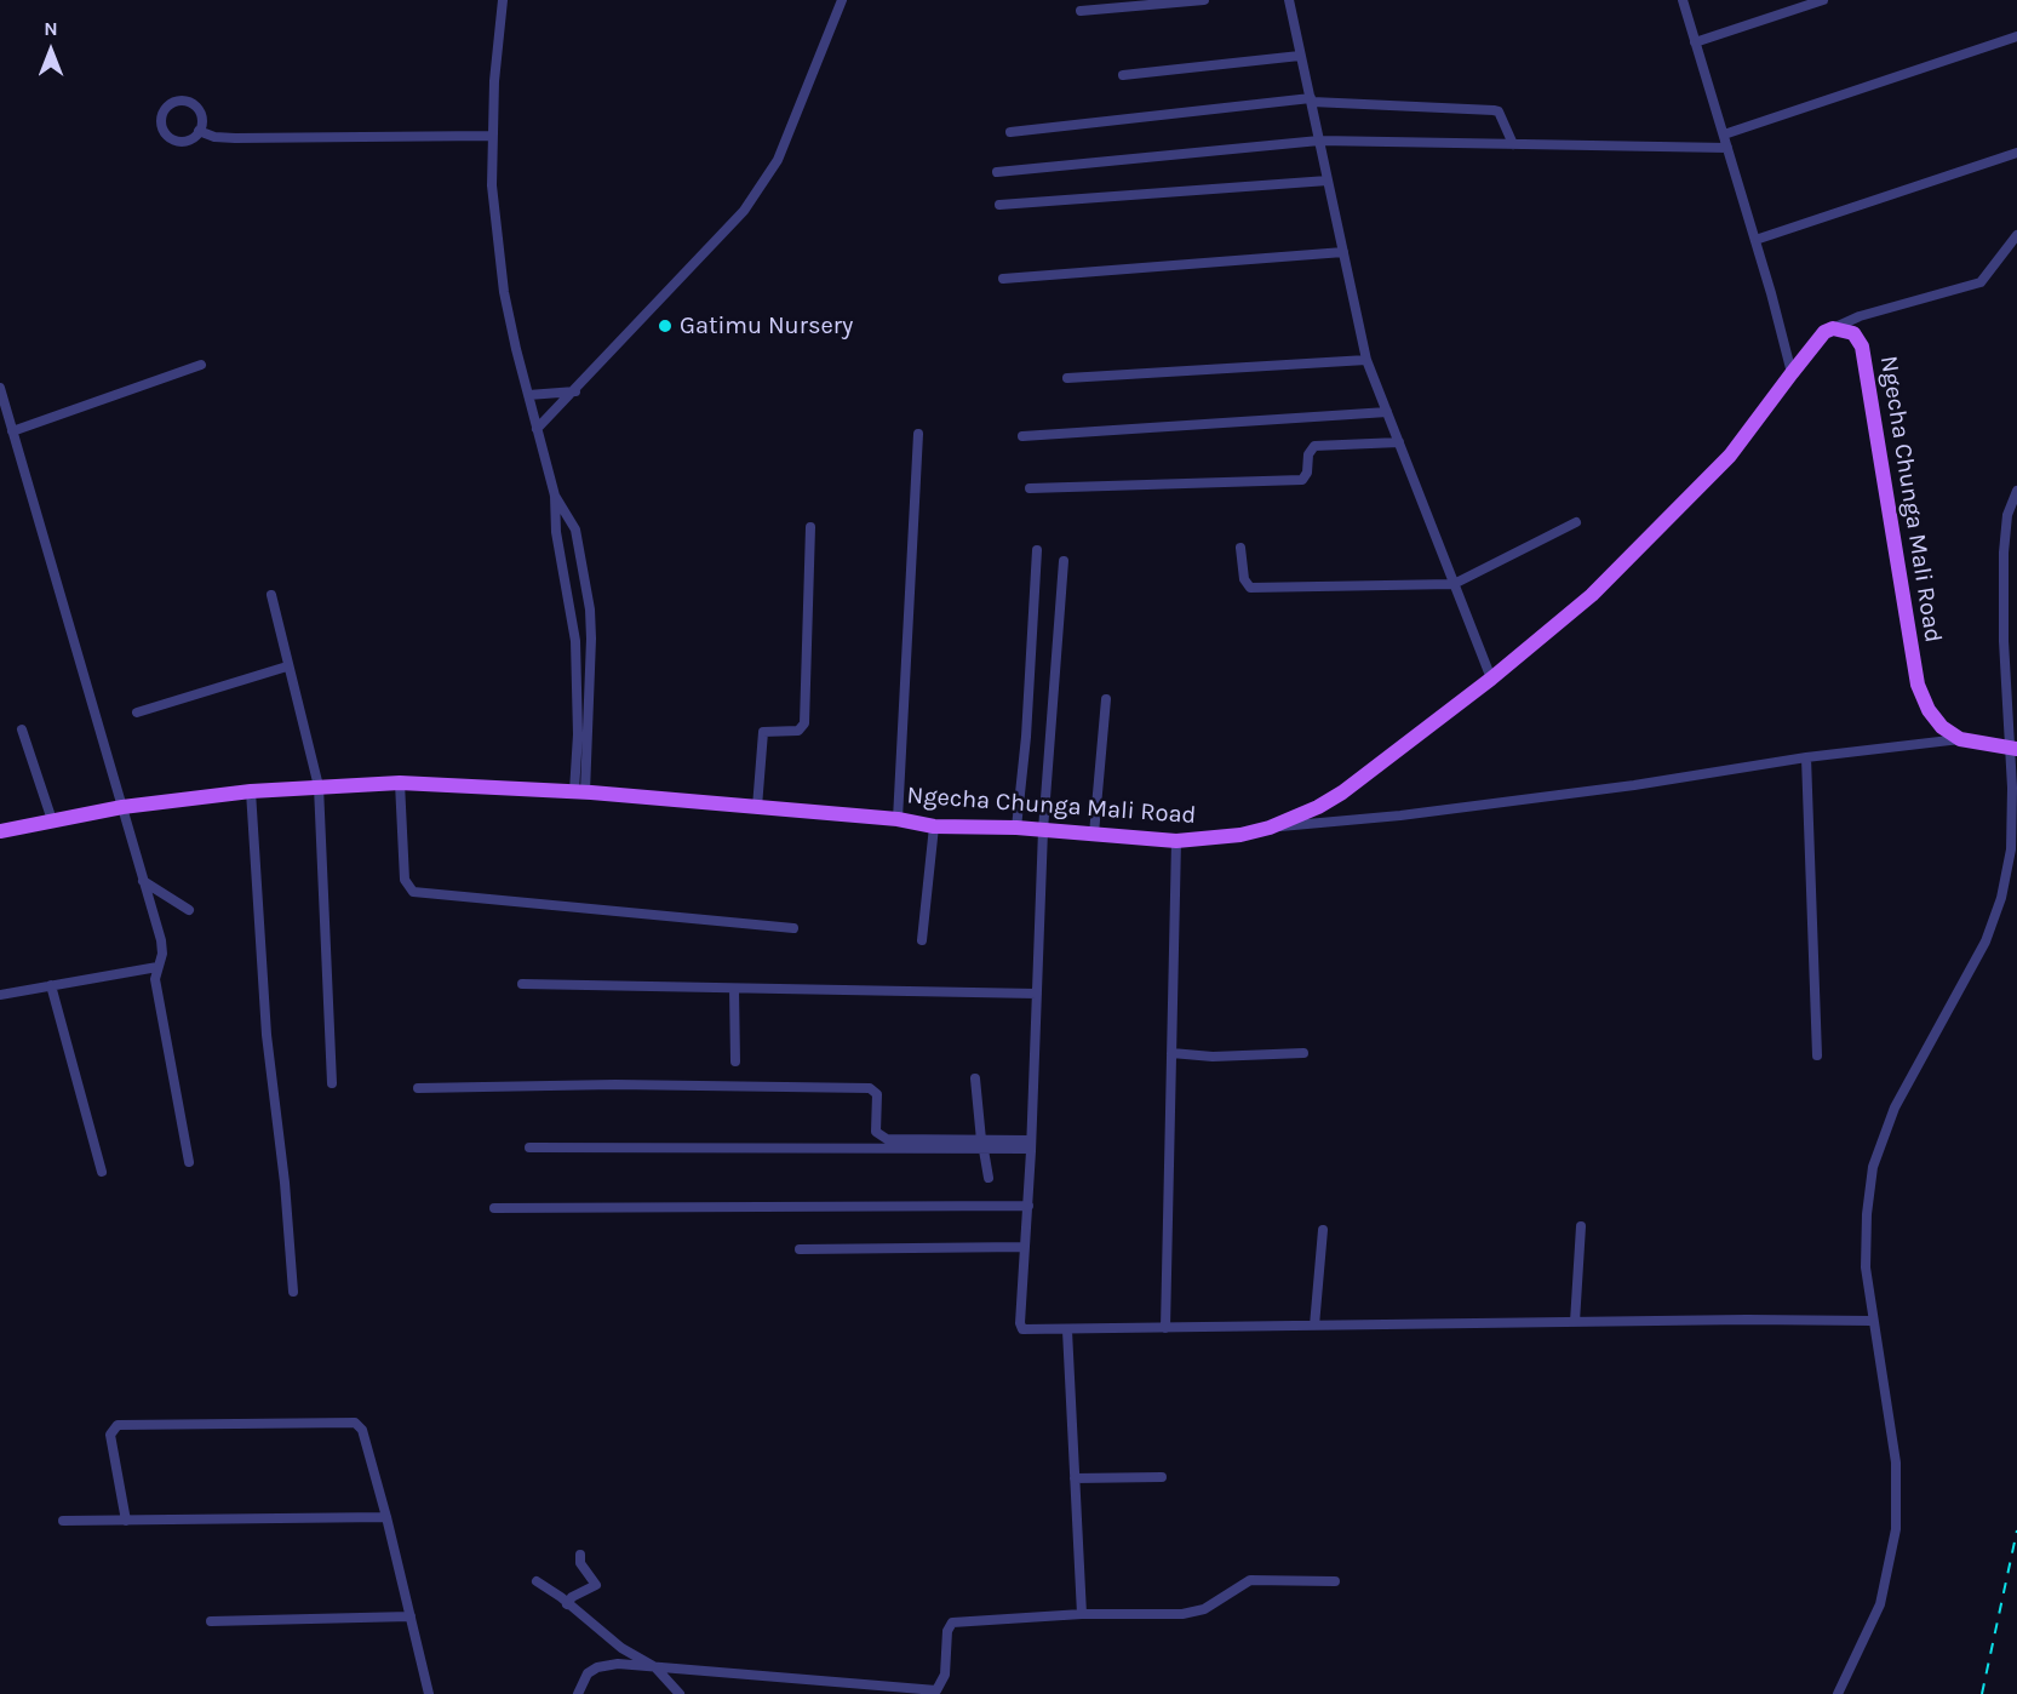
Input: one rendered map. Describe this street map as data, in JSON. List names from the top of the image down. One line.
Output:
{"streets":{"main road":["Ngecha Chunga Mali Road"]},"places":["Gatimu Nursery"],"north":"top"}
